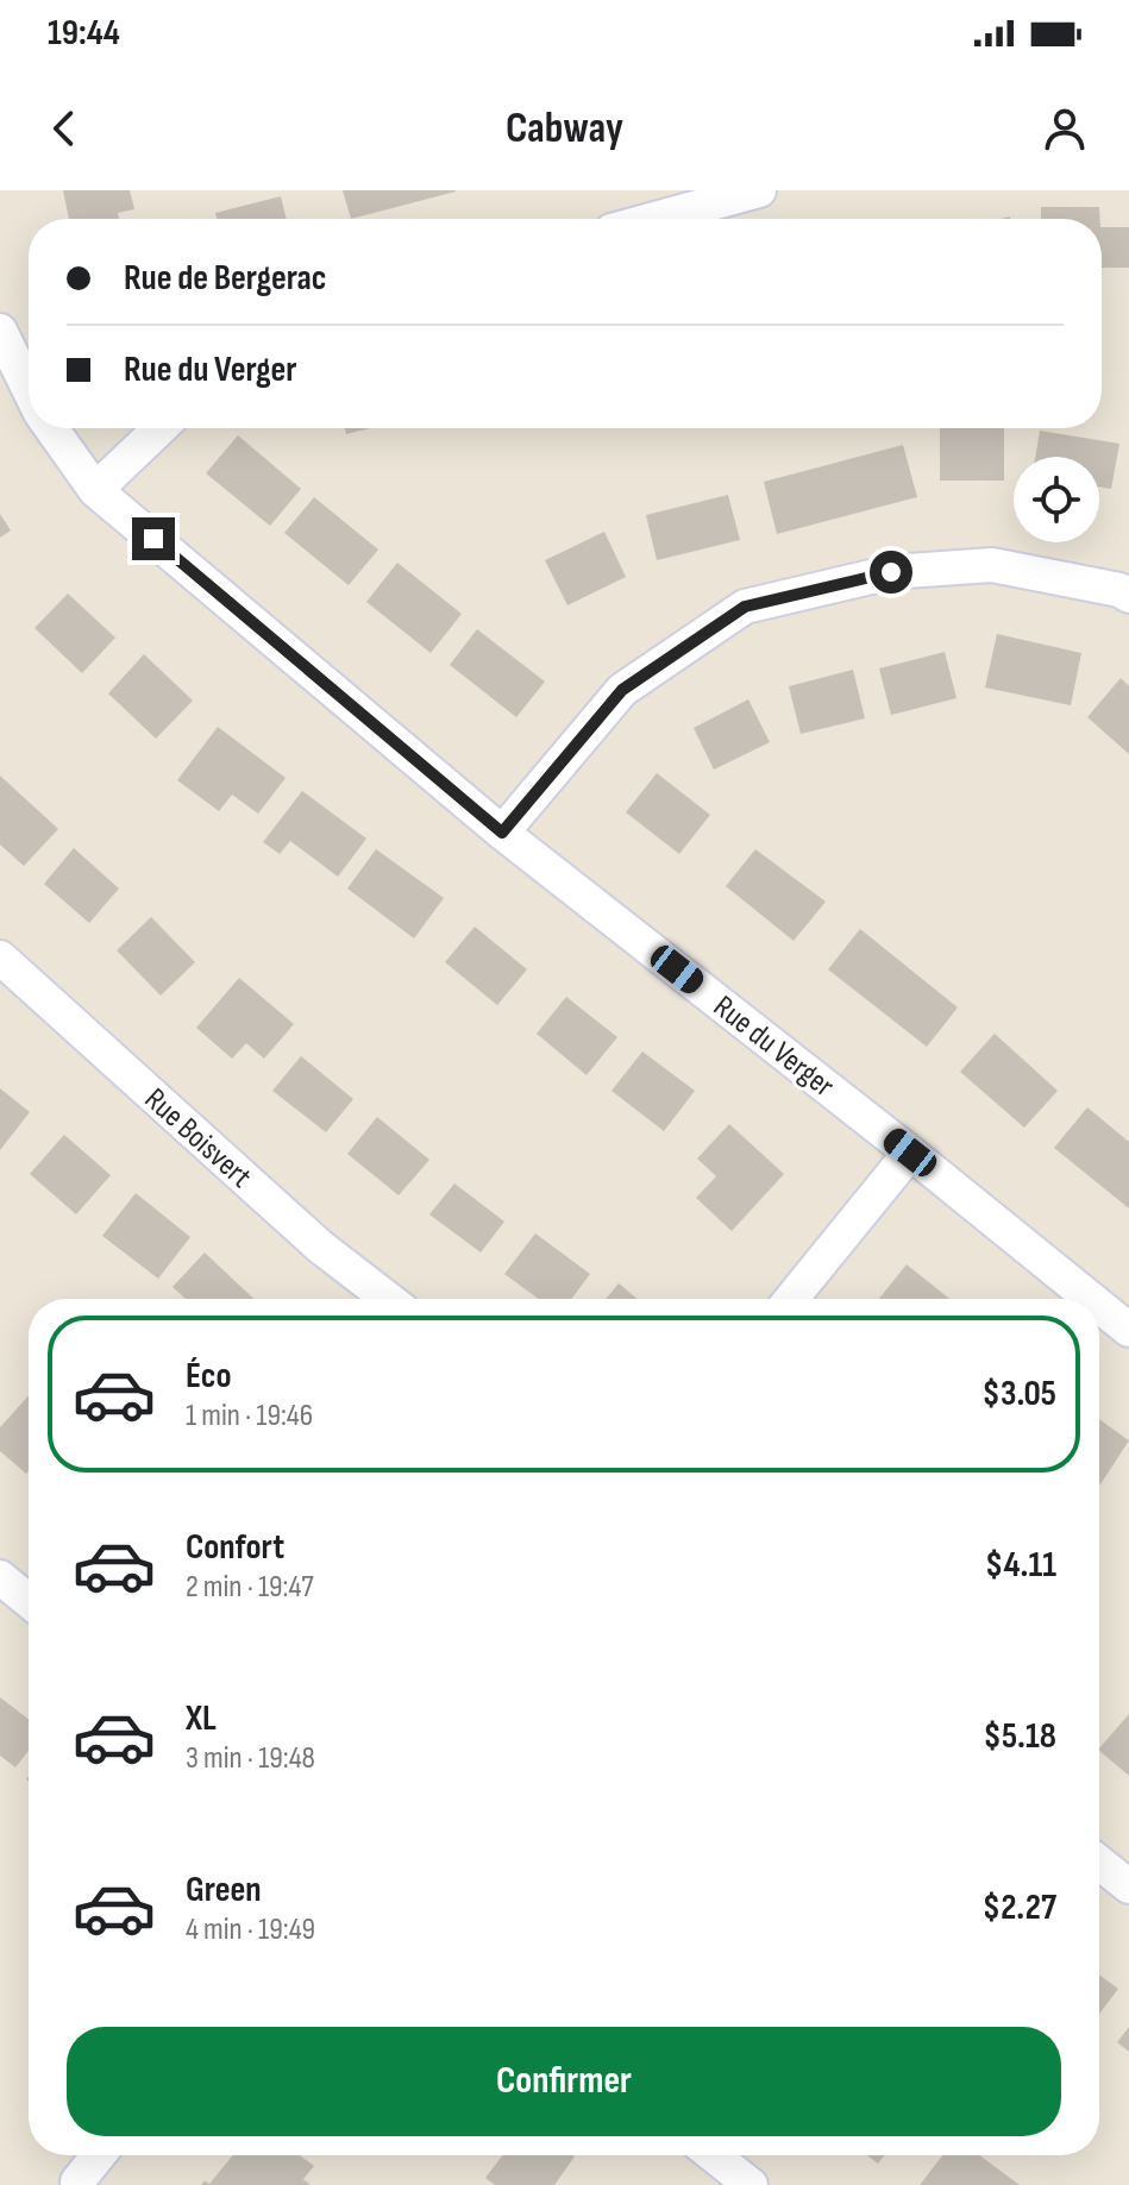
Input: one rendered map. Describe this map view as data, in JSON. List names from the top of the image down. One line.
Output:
{"streets":{"street":["Rue du Verger","Rue Boisvert"]},"page":{"status":"19:44","header":"Cabway","banner":["Rue de Bergerac","Rue du Verger"],"list":[{"name":"Éco","note":"1 min · 19:46","value":"$3.05"},{"name":"Confort","note":"2 min · 19:47","value":"$4.11"},{"name":"XL","note":"3 min · 19:48","value":"$5.18"},{"name":"Green","note":"4 min · 19:49","value":"$2.27"}],"buttons":"Confirmer"}}
